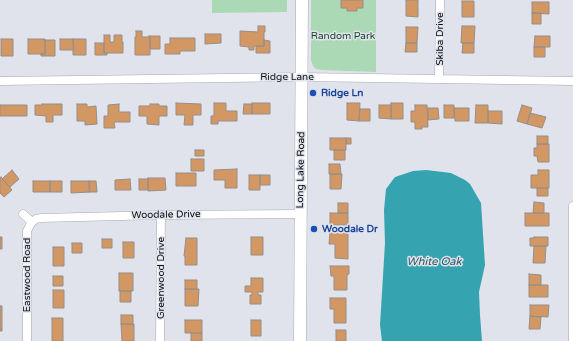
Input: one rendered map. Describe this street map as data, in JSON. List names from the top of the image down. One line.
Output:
{"streets":{"street":["Skiba Drive","Ridge Lane","Long Lake Road","Woodale Drive","Eastwood Road","Greenwood Drive"]},"crossings":[["Skiba Drive","Ridge Lane"],["Ridge Lane","Long Lake Road"],["Long Lake Road","Woodale Drive"],["Woodale Drive","Eastwood Road"],["Woodale Drive","Greenwood Drive"]],"water":["White Oak"],"parks":["Random Park"],"places":["Ridge Ln","Woodale Dr"]}
